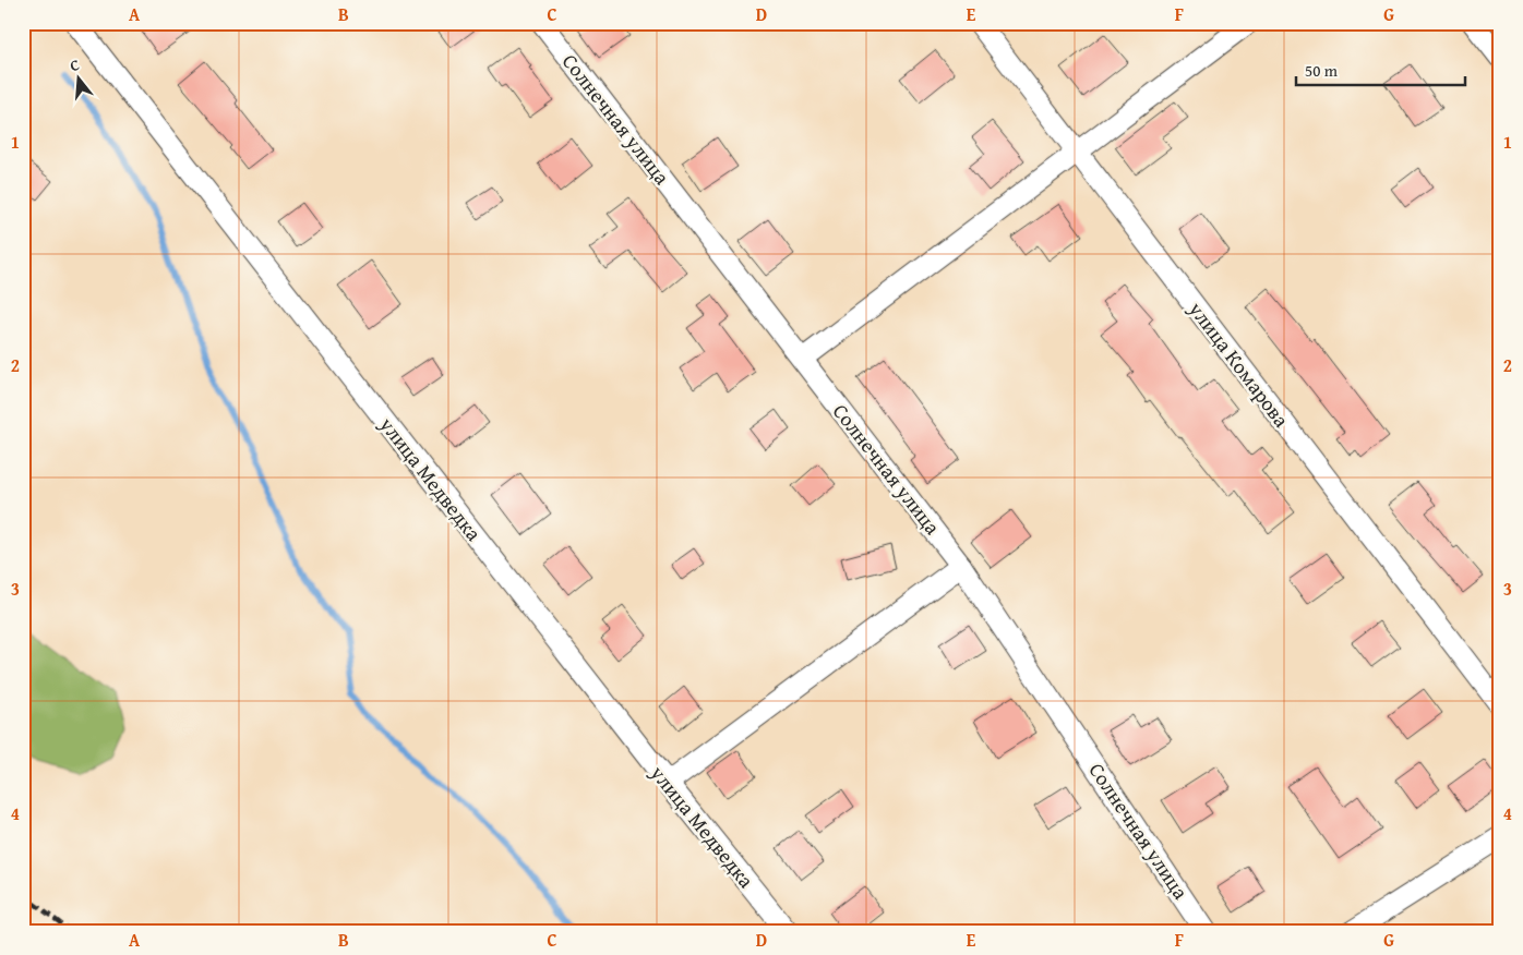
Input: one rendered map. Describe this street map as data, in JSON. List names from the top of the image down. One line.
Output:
{"streets":{"street":["Солнечная улица","улица Комарова","улица Медведка"]},"scale_bar":"50 m","north":"top","grid":{"columns":["A","B","C","D","E","F","G"],"rows":["1","2","3","4"]}}
